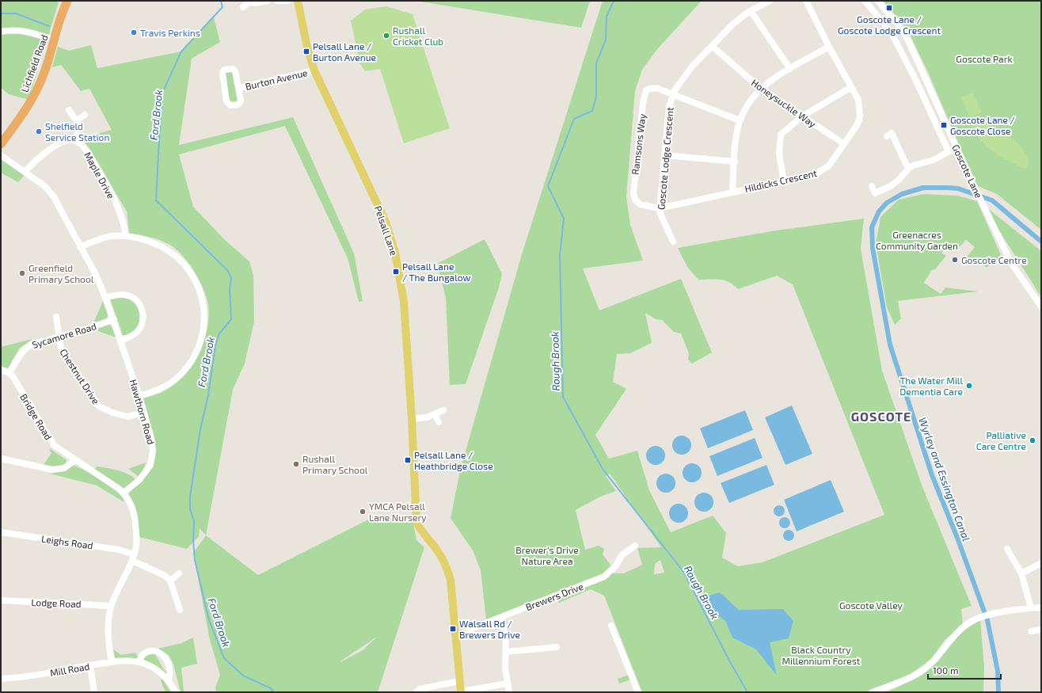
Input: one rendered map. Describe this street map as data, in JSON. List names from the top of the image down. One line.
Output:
{"streets":{"highway":["Lichfield Road"],"main road":["Pelsall Lane"],"street":["Burton Avenue","Honeysuckle Way","Ramsons Way","Goscote Lodge Crescent","Goscote Lane","Maple Drive","Hildicks Crescent","Sycamore Road","Chestnut Drive","Hawthorn Road","Bridge Road","Leighs Road","Brewers Drive","Lodge Road","Mill Road"]},"crossings":[["Burton Avenue","Pelsall Lane"],["Honeysuckle Way","Goscote Lodge Crescent"],["Honeysuckle Way","Hildicks Crescent"],["Ramsons Way","Goscote Lodge Crescent"],["Ramsons Way","Hildicks Crescent"],["Goscote Lodge Crescent","Hildicks Crescent"],["Sycamore Road","Chestnut Drive"],["Sycamore Road","Hawthorn Road"],["Sycamore Road","Bridge Road"],["Chestnut Drive","Hawthorn Road"],["Hawthorn Road","Bridge Road"]],"districts":["GOSCOTE"],"water":["Ford Brook","Rough Brook","Wyrley and Essington Canal"],"parks":["Goscote Park","Greenacres Community Garden","Brewer's Drive Nature Area","Goscote Valley","Black Country Millennium Forest"],"places":{"transit":["Goscote Lane / Goscote Lodge Crescent","Pelsall Lane / Burton Avenue","Goscote Lane / Goscote Close","Pelsall Lane / The Bungalow","Pelsall Lane / Heathbridge Close","Walsall Rd / Brewers Drive"],"other":["Travis Perkins","Rushall Cricket Club","Shelfield Service Station","Goscote Centre","Greenfield Primary School","The Water Mill Dementia Care","Palliative Care Centre","Rushall Primary School","YMCA Pelsall Lane Nursery"]},"scale_bar":"100 m"}
